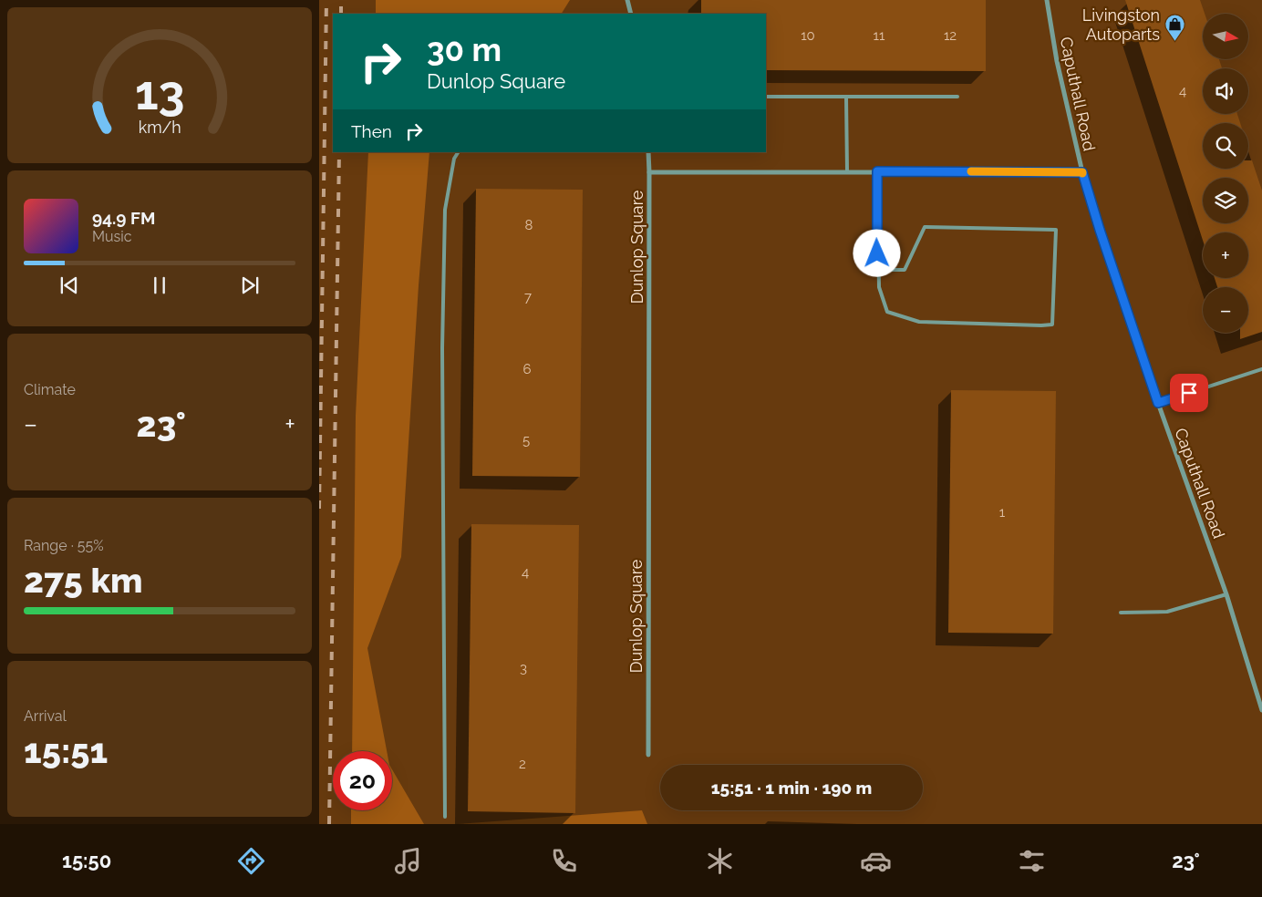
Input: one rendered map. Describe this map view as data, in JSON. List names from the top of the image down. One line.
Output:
{"streets":{"street":["Caputhall Road","Dunlop Square"]},"crossings":[["Caputhall Road","Dunlop Square"]],"places":{"shop":["Livingston Autoparts"]},"house_numbers":["10","11","12","4","8","7","6","5","1","4","3","2"],"north":"right","page":{"map_buttons":["+","−"],"turn":["30 m","Dunlop Square"],"then":"Then","song":["94.9 FM","Music"],"tile":["Climate",["Range · 55%","275 km"],["Arrival","15:51"]],"heat":["−","23°","+"],"limit":"20","trip":"15:51 · 1 min · 190 m","tabs":["15:50","23°"],"gauge":["13","km/h"]}}
